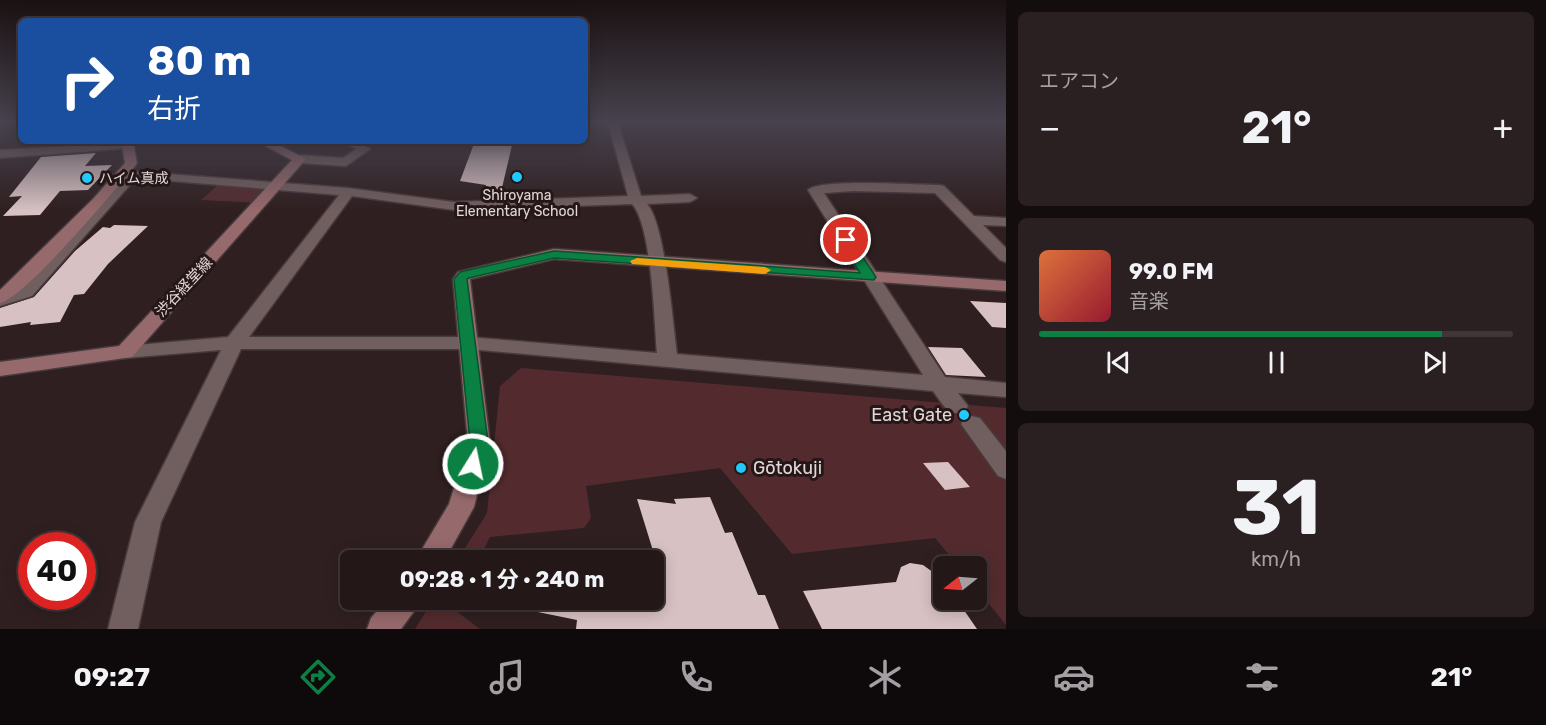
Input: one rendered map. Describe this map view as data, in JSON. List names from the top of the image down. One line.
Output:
{"streets":{"street":["渋谷経堂線"]},"places":["Shiroyama Elementary School","ハイム真成","East Gate","Gōtokuji"],"north":"left","page":{"tile":["エアコン",["31","km/h"]],"turn":["80 m","右折"],"heat":["−","21°","+"],"song":["99.0 FM","音楽"],"limit":"40","trip":"09:28 · 1 分 · 240 m","tabs":["09:27","21°"]}}
